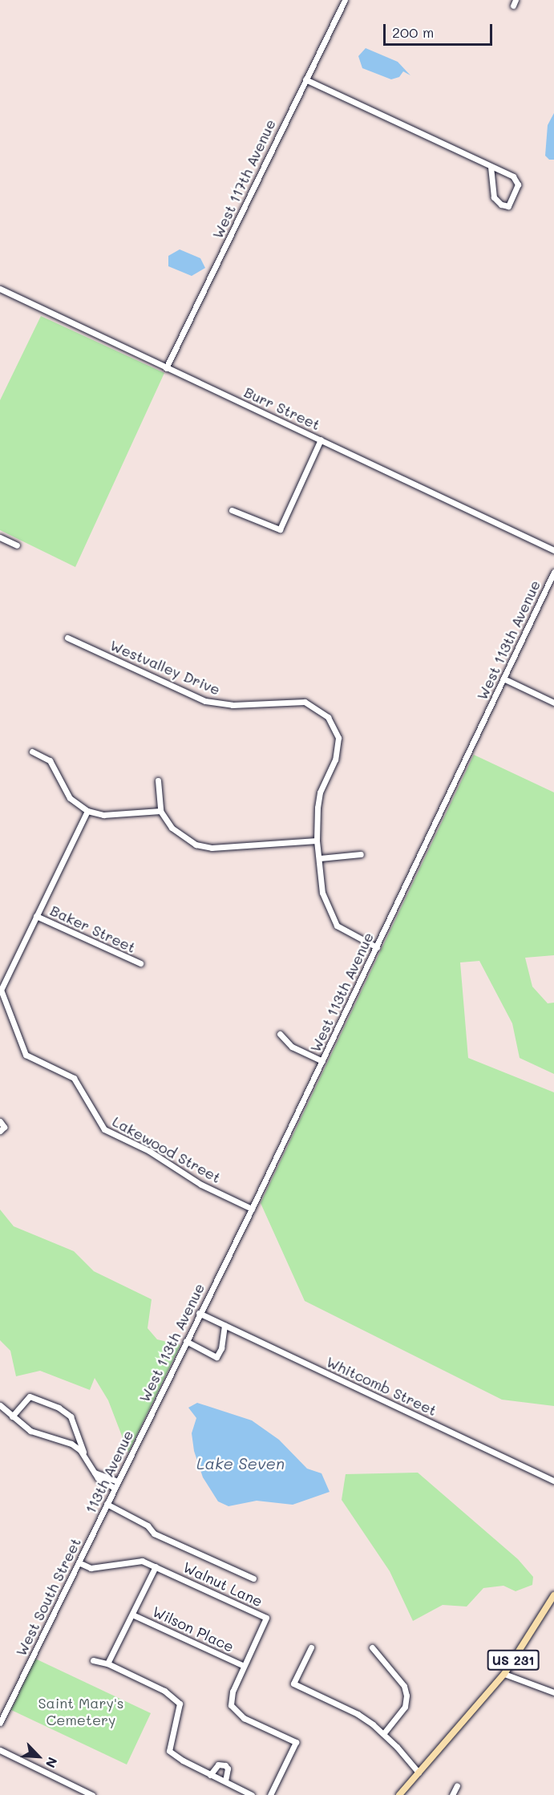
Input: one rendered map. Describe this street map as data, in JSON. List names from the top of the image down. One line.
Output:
{"streets":{"main road":["US 231"],"street":["West 117th Avenue","Burr Street","West 113th Avenue","Westvalley Drive","Baker Street","Lakewood Street","Whitcomb Street","113th Avenue","Walnut Lane","West South Street","Wilson Place"]},"crossings":[["West 117th Avenue","Burr Street"],["West 113th Avenue","Westvalley Drive"],["West 113th Avenue","Lakewood Street"],["West 113th Avenue","Whitcomb Street"],["West 113th Avenue","113th Avenue"],["113th Avenue","West South Street"],["Walnut Lane","West South Street"],["Walnut Lane","Wilson Place"]],"water":["Lake Seven"],"parks":["Saint Mary's Cemetery"],"scale_bar":"200 m","north":"bottom right"}
